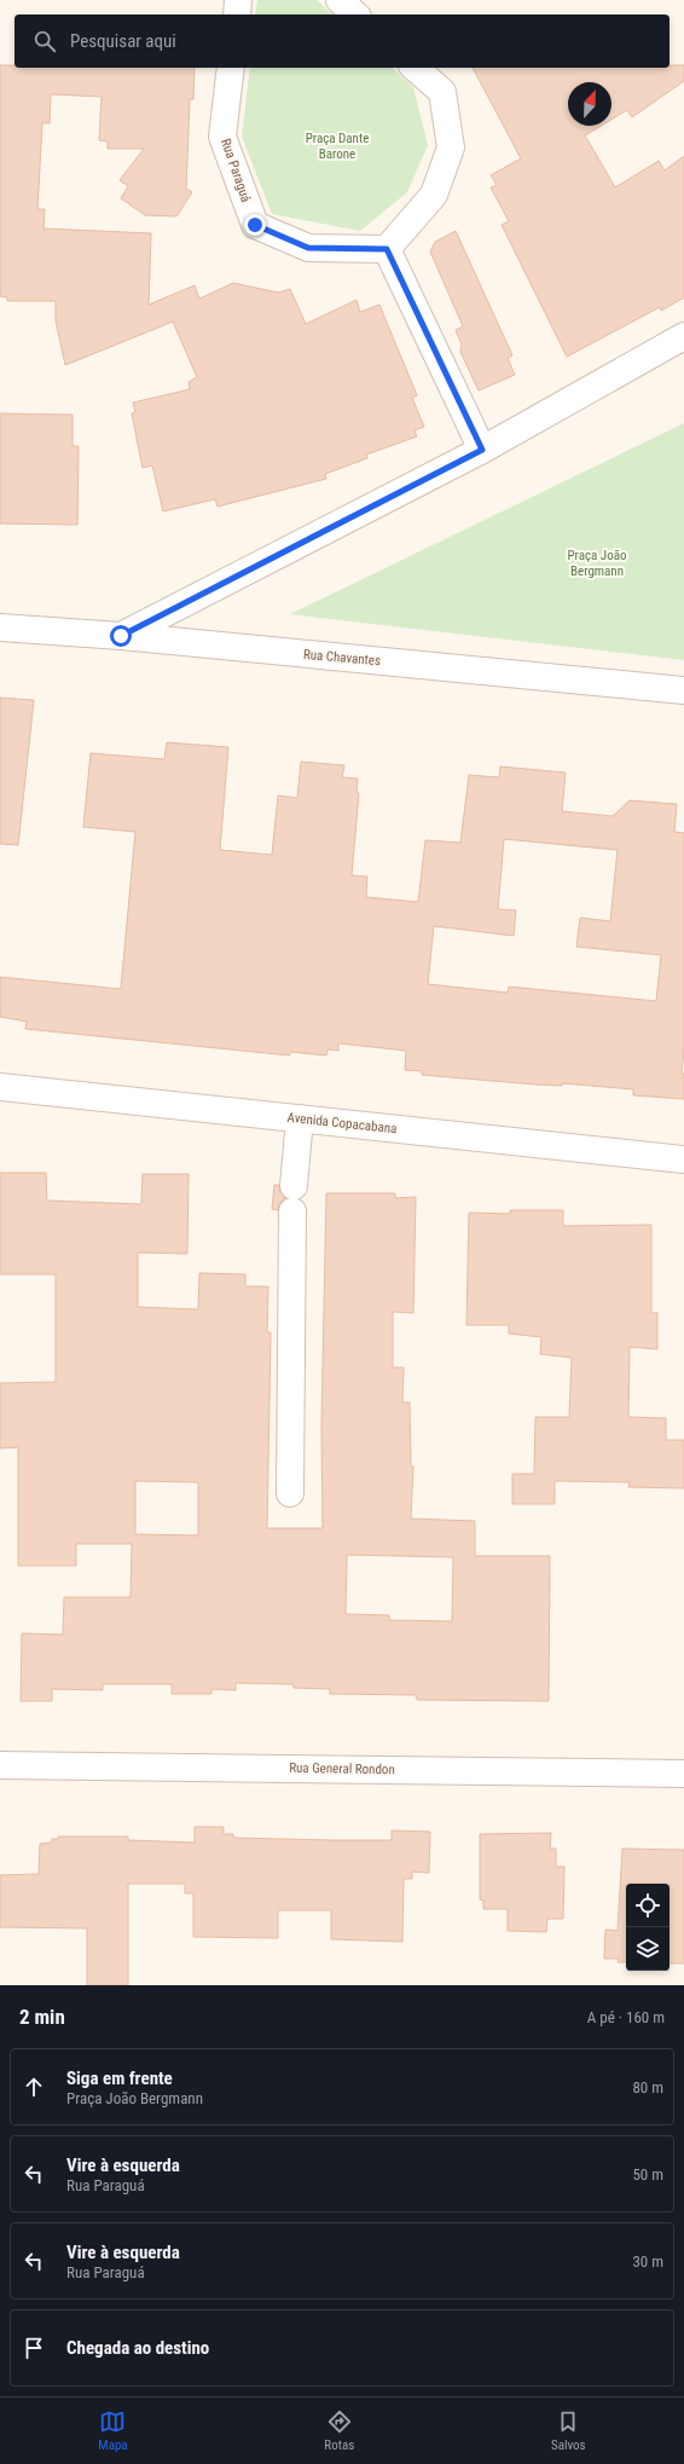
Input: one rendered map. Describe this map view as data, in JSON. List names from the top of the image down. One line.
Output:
{"streets":{"street":["Rua Paraguá","Rua Chavantes","Avenida Copacabana","Rua General Rondon"]},"parks":["Praça Dante Barone","Praça João Bergmann"],"north":"top","page":{"search":"Pesquisar aqui","heading":["2 min","A pé · 160 m"],"list":[["Siga em frente","Praça João Bergmann","80 m"],["Vire à esquerda","Rua Paraguá","50 m"],["Vire à esquerda","Rua Paraguá","30 m"],"Chegada ao destino"],"nav":["Mapa","Rotas","Salvos"]}}
